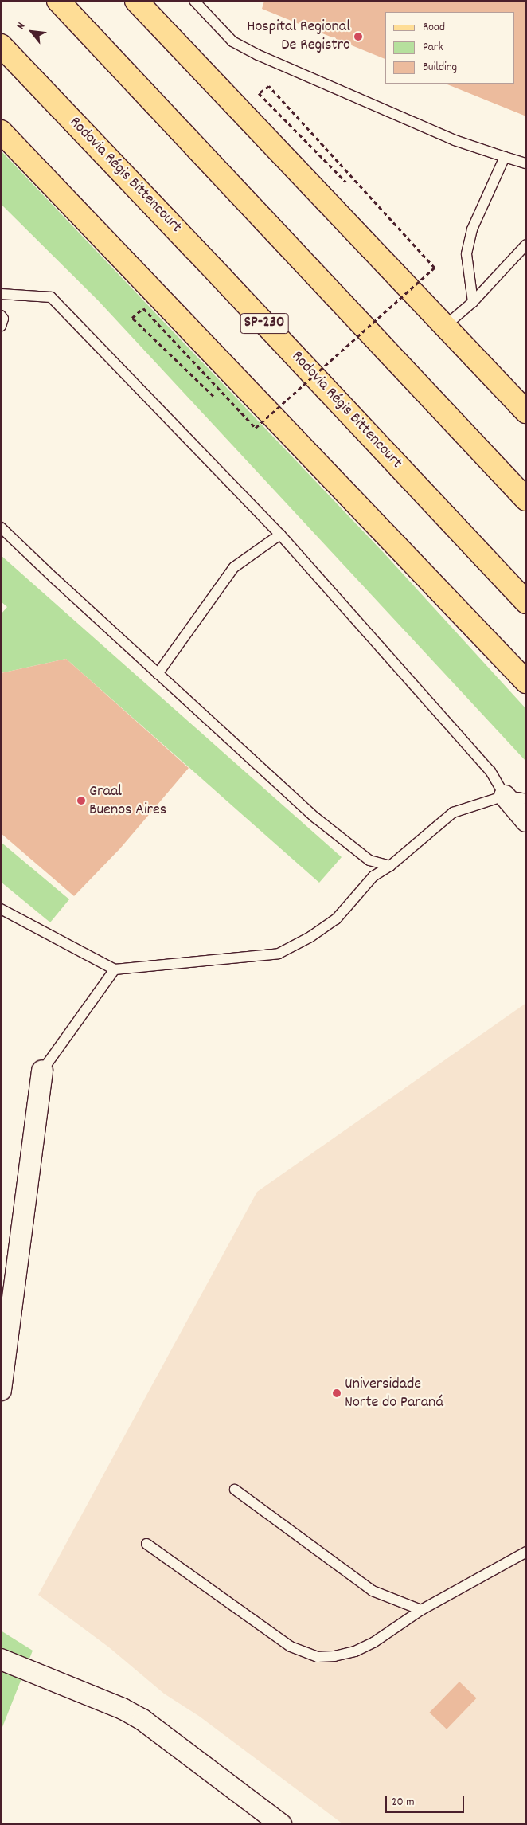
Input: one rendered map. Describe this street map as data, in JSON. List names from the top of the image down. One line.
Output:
{"streets":{"main road":["Rodovia Régis Bittencourt","SP-230"]},"places":["Hospital Regional De Registro","Graal Buenos Aires","Universidade Norte do Paraná"],"legend":["Road","Park","Building"],"scale_bar":"20 m","north":"top left"}
